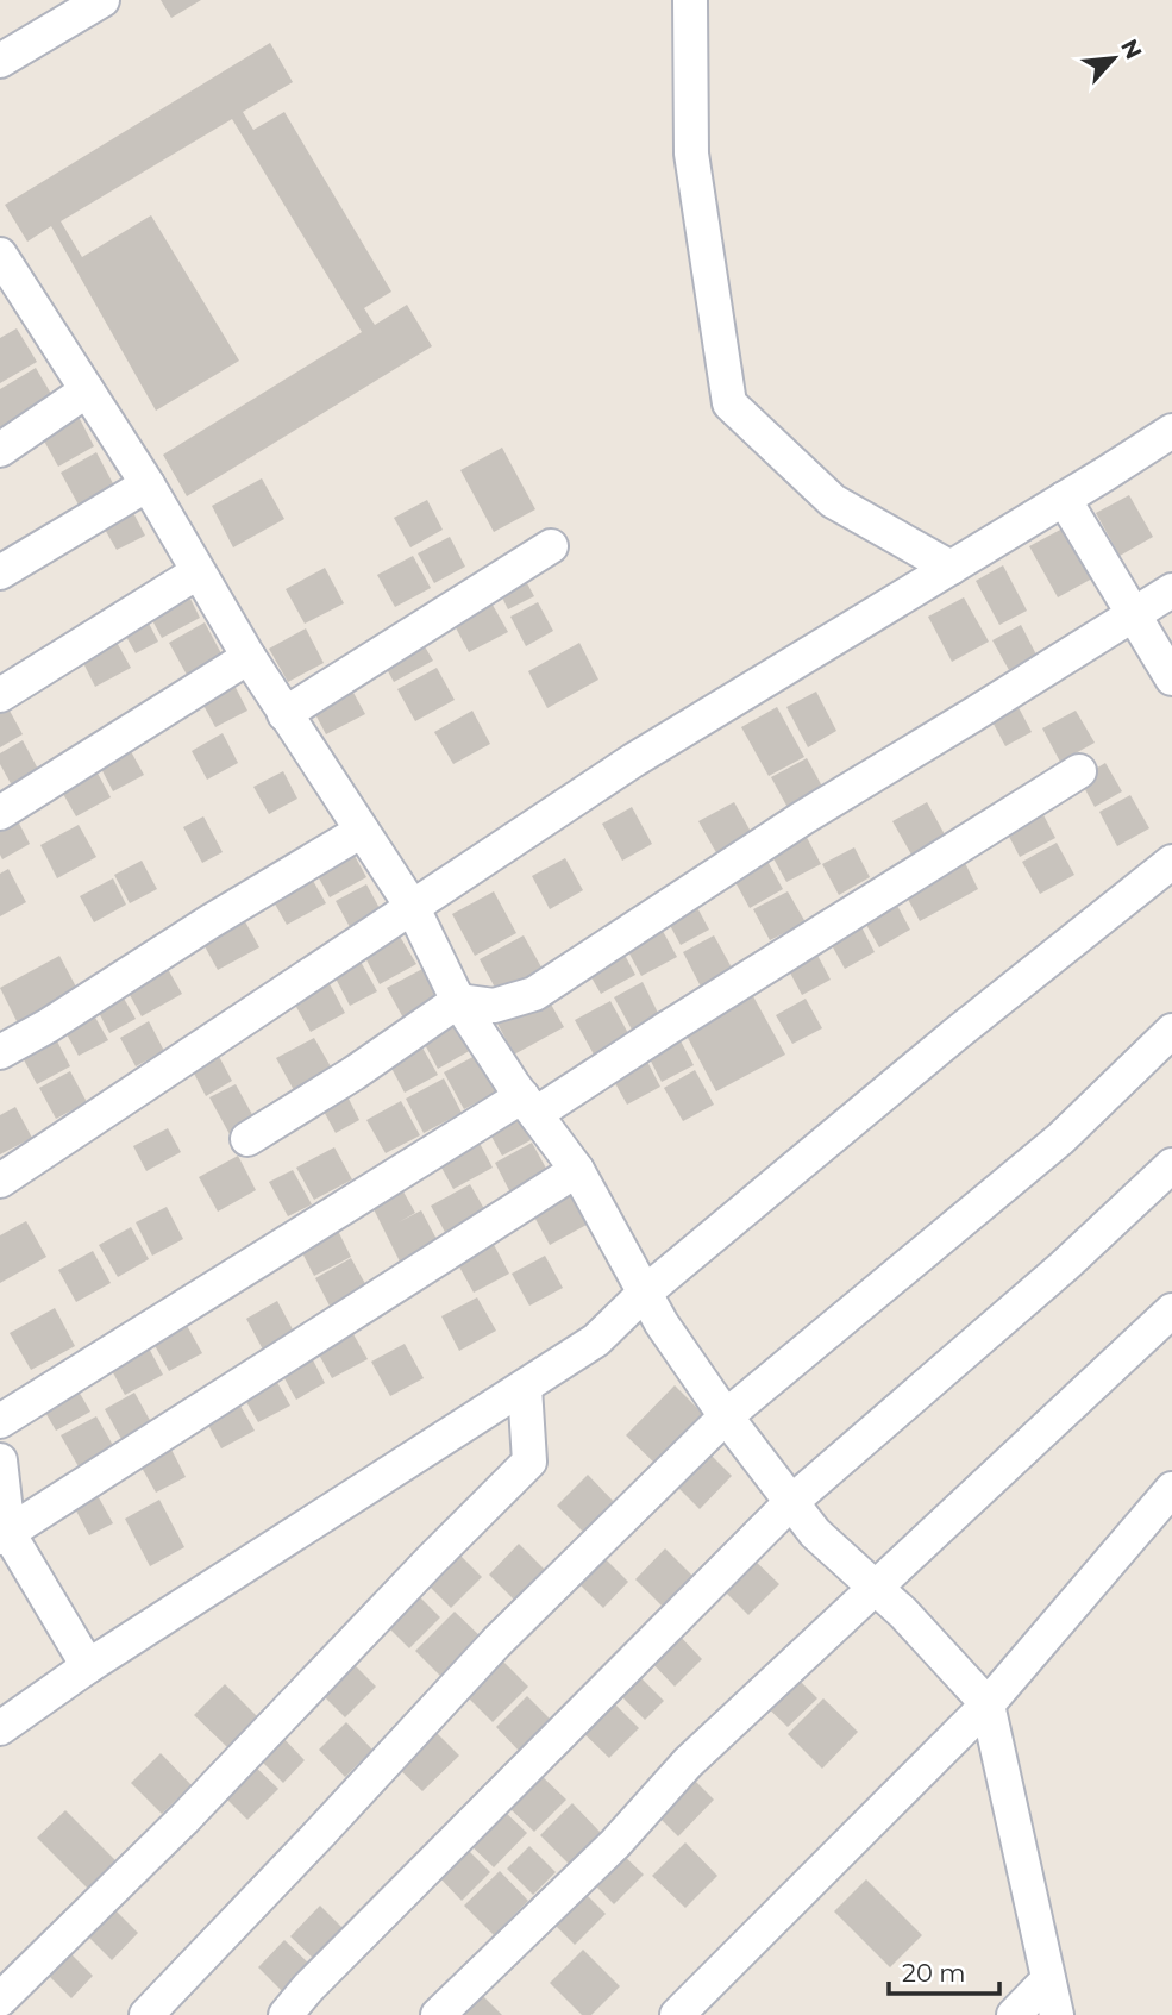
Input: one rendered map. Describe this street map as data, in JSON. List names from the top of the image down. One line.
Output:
{"scale_bar":"20 m","north":"top right"}
